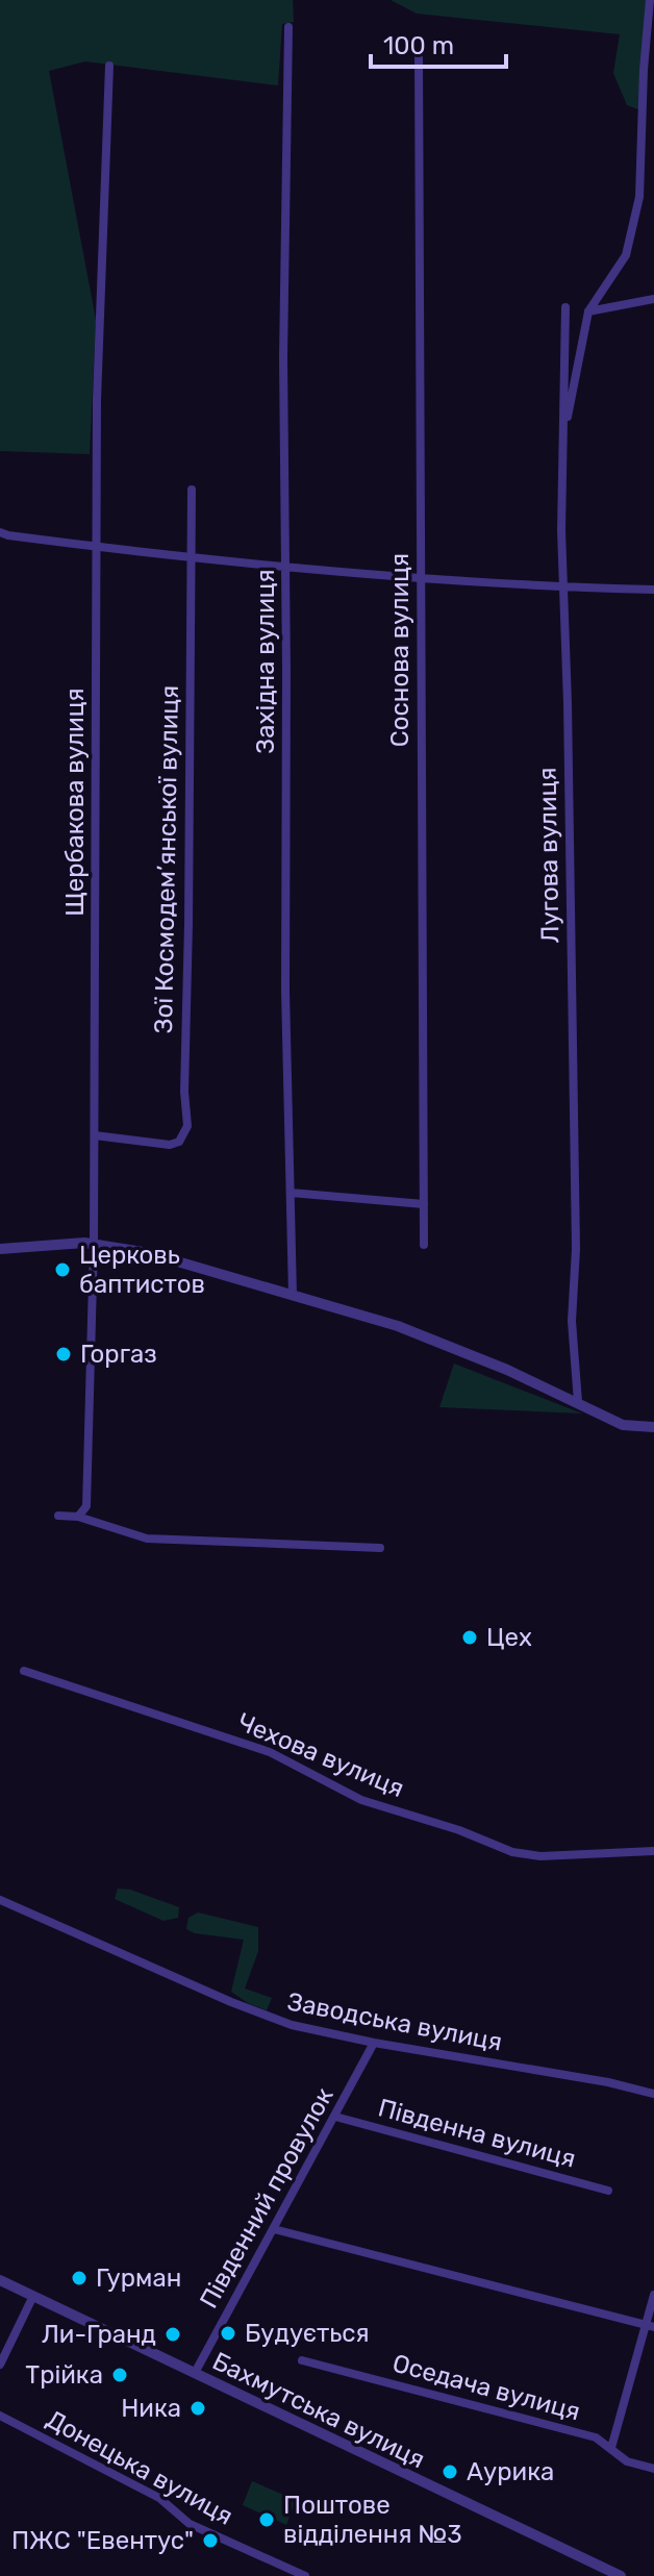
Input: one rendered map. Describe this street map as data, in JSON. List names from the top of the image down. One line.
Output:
{"streets":{"street":["Соснова вулиця","Західна вулиця","Щербакова вулиця","Лугова вулиця","Зої Космодем’янської вулиця","Чехова вулиця","Заводська вулиця","Південна вулиця","Південний провулок","Оседача вулиця","Бахмутська вулиця","Донецька вулиця"]},"crossings":[["Щербакова вулиця","Зої Космодем’янської вулиця"],["Заводська вулиця","Південний провулок"],["Південна вулиця","Південний провулок"],["Південний провулок","Бахмутська вулиця"]],"places":["Церковь баптистов","Горгаз","Цех","Гурман","Будується","Ли-Гранд","Трійка","Ника","Аурика","Поштове відділення №3","ПЖС \"Евентус\""],"scale_bar":"100 m"}
